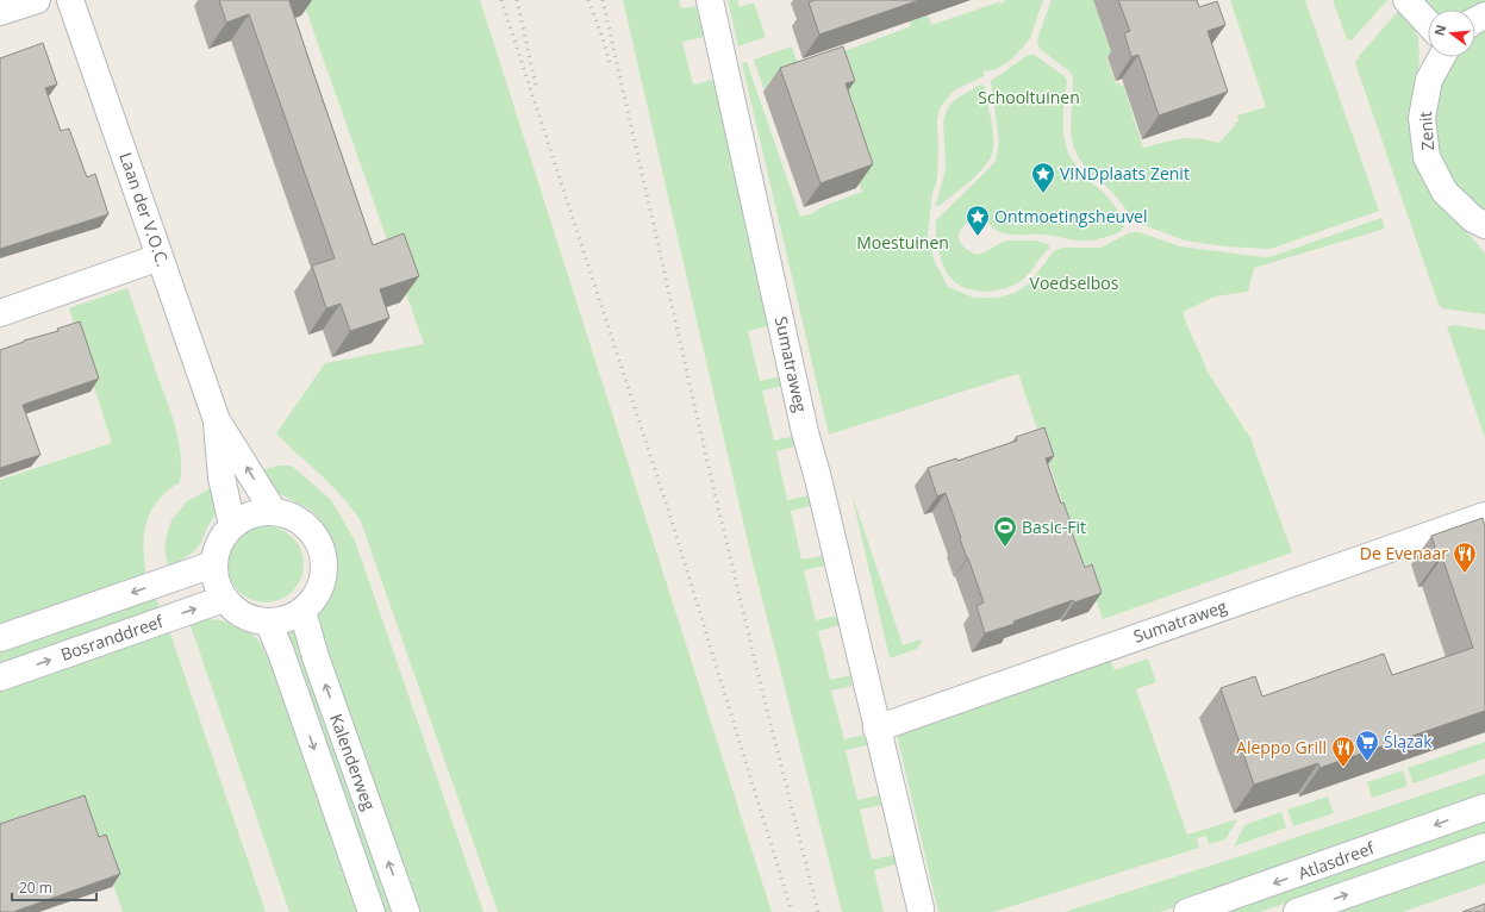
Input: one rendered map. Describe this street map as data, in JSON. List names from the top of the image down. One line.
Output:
{"streets":{"street":["Zenit","Laan der V.O.C.","Sumatraweg","Bosranddreef","Kalenderweg","Atlasdreef"]},"crossings":[["Laan der V.O.C.","Bosranddreef"],["Laan der V.O.C.","Kalenderweg"],["Bosranddreef","Kalenderweg"]],"parks":["Schooltuinen","Moestuinen","Voedselbos"],"places":{"place":["VINDplaats Zenit","Ontmoetingsheuvel"],"sports":["Basic-Fit"],"restaurant":["De Evenaar","Aleppo Grill"],"supermarket":["Ślązak"]},"scale_bar":"20 m","north":"left"}
